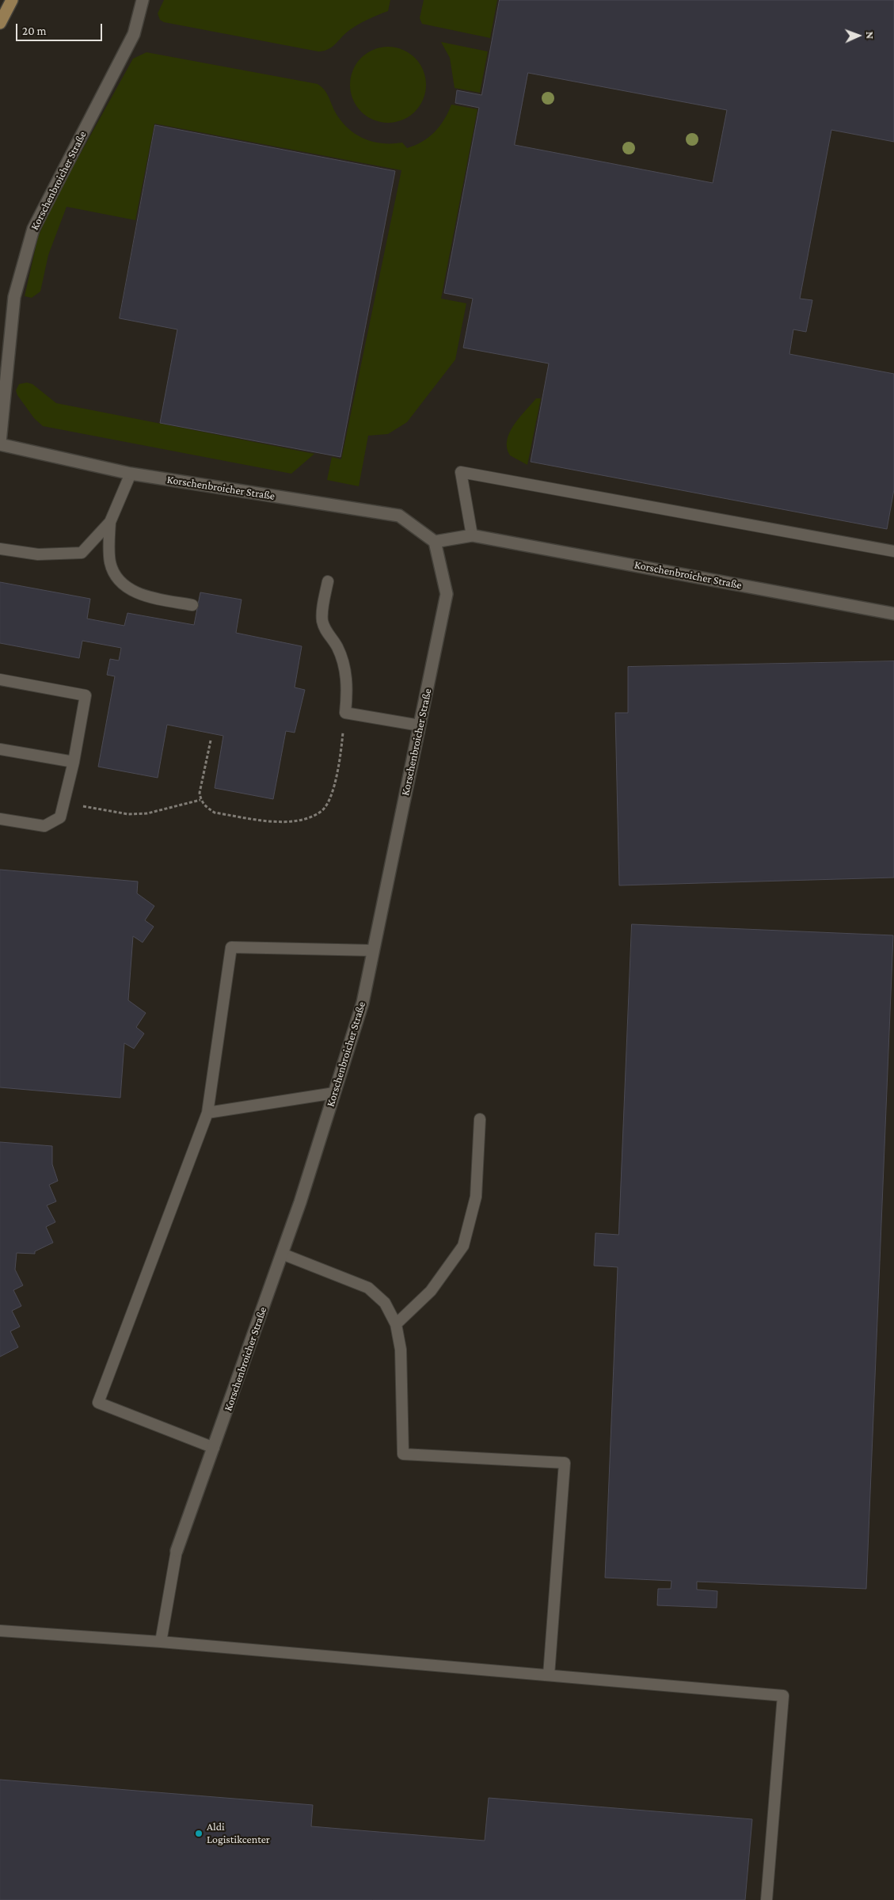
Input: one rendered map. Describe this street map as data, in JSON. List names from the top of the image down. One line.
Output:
{"streets":{"street":["Korschenbroicher Straße"]},"places":["Aldi Logistikcenter"],"scale_bar":"20 m","north":"right"}
